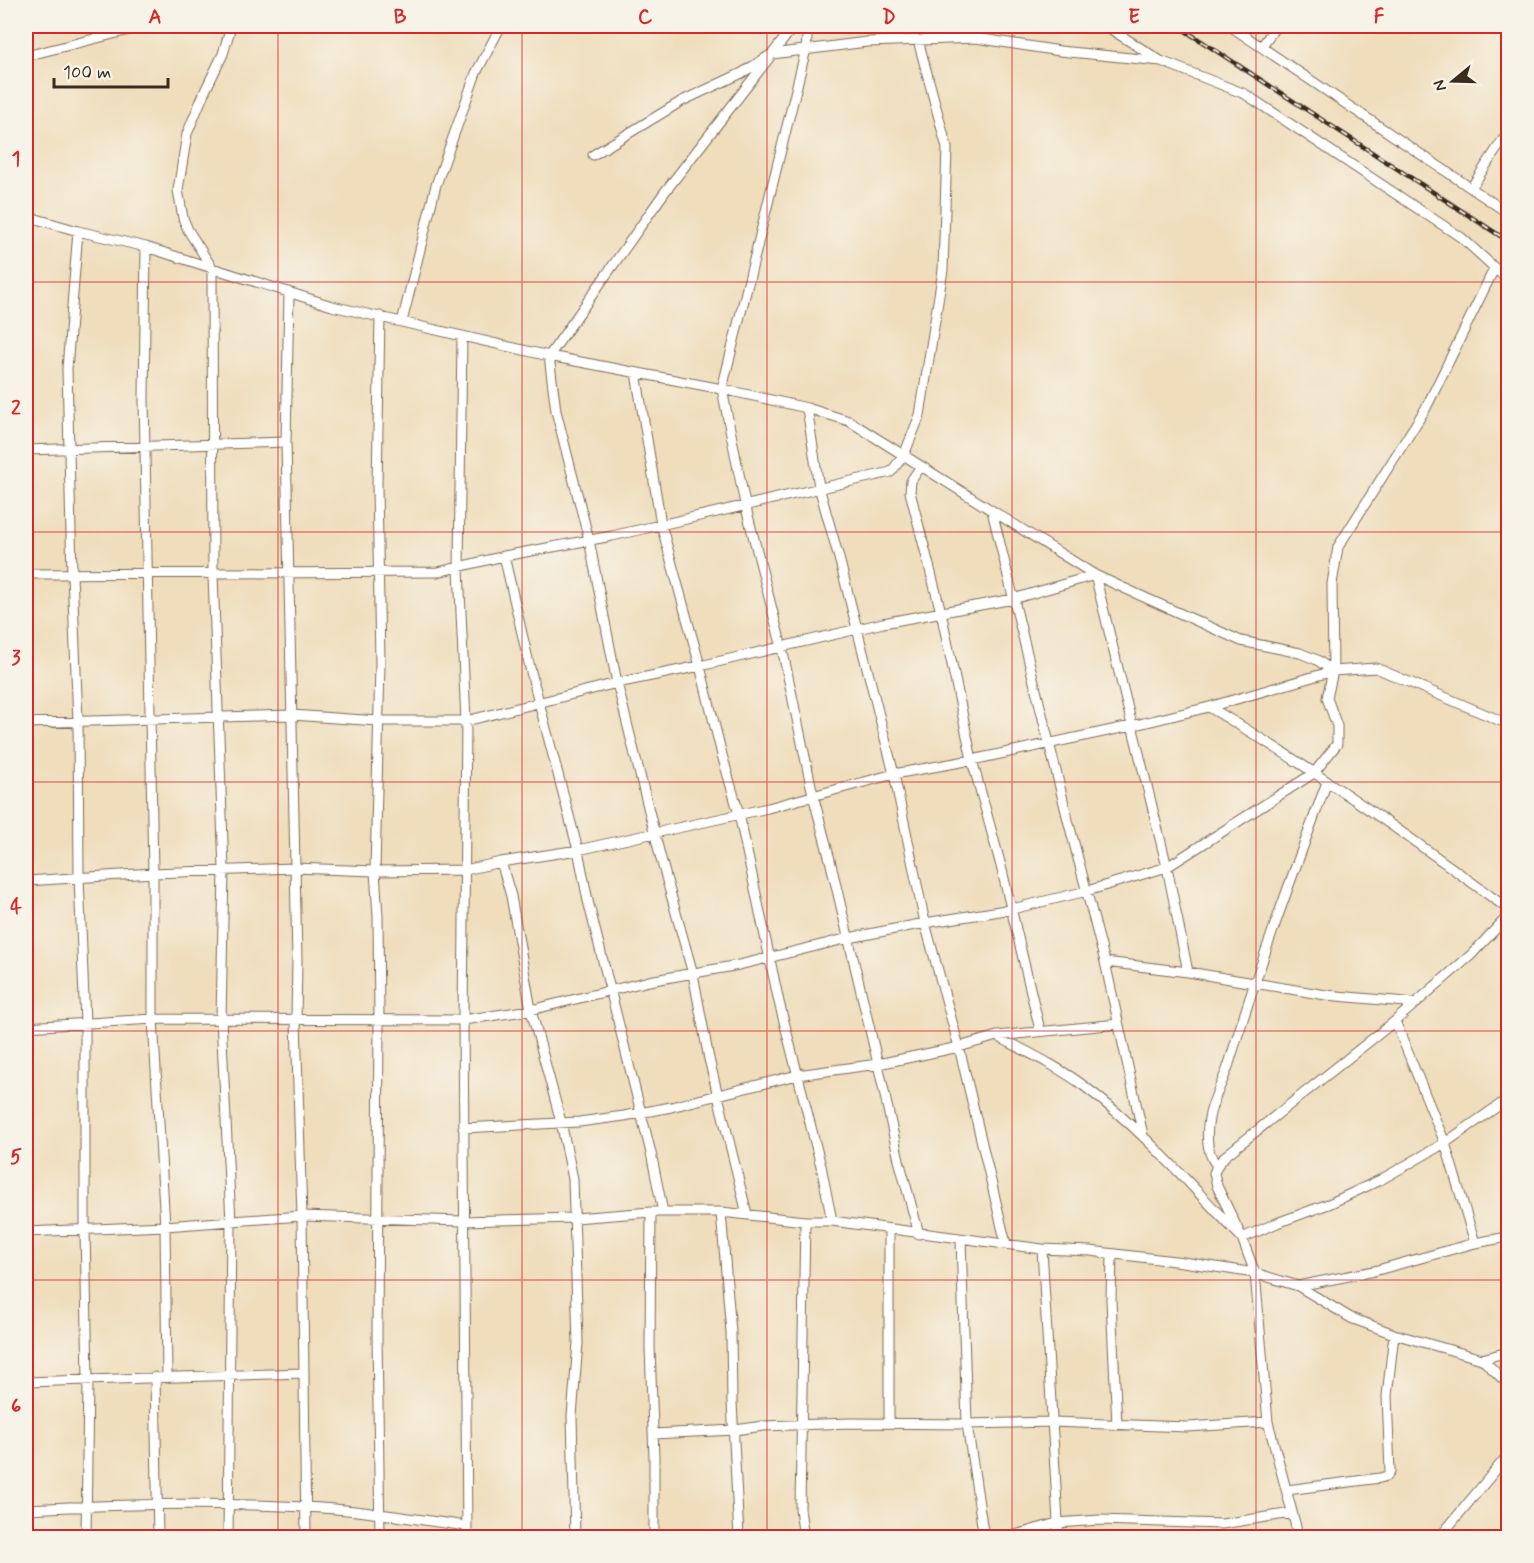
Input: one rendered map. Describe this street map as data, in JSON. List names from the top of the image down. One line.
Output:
{"scale_bar":"100 m","north":"left","grid":{"columns":["A","B","C","D","E","F"],"rows":["1","2","3","4","5","6"]}}
